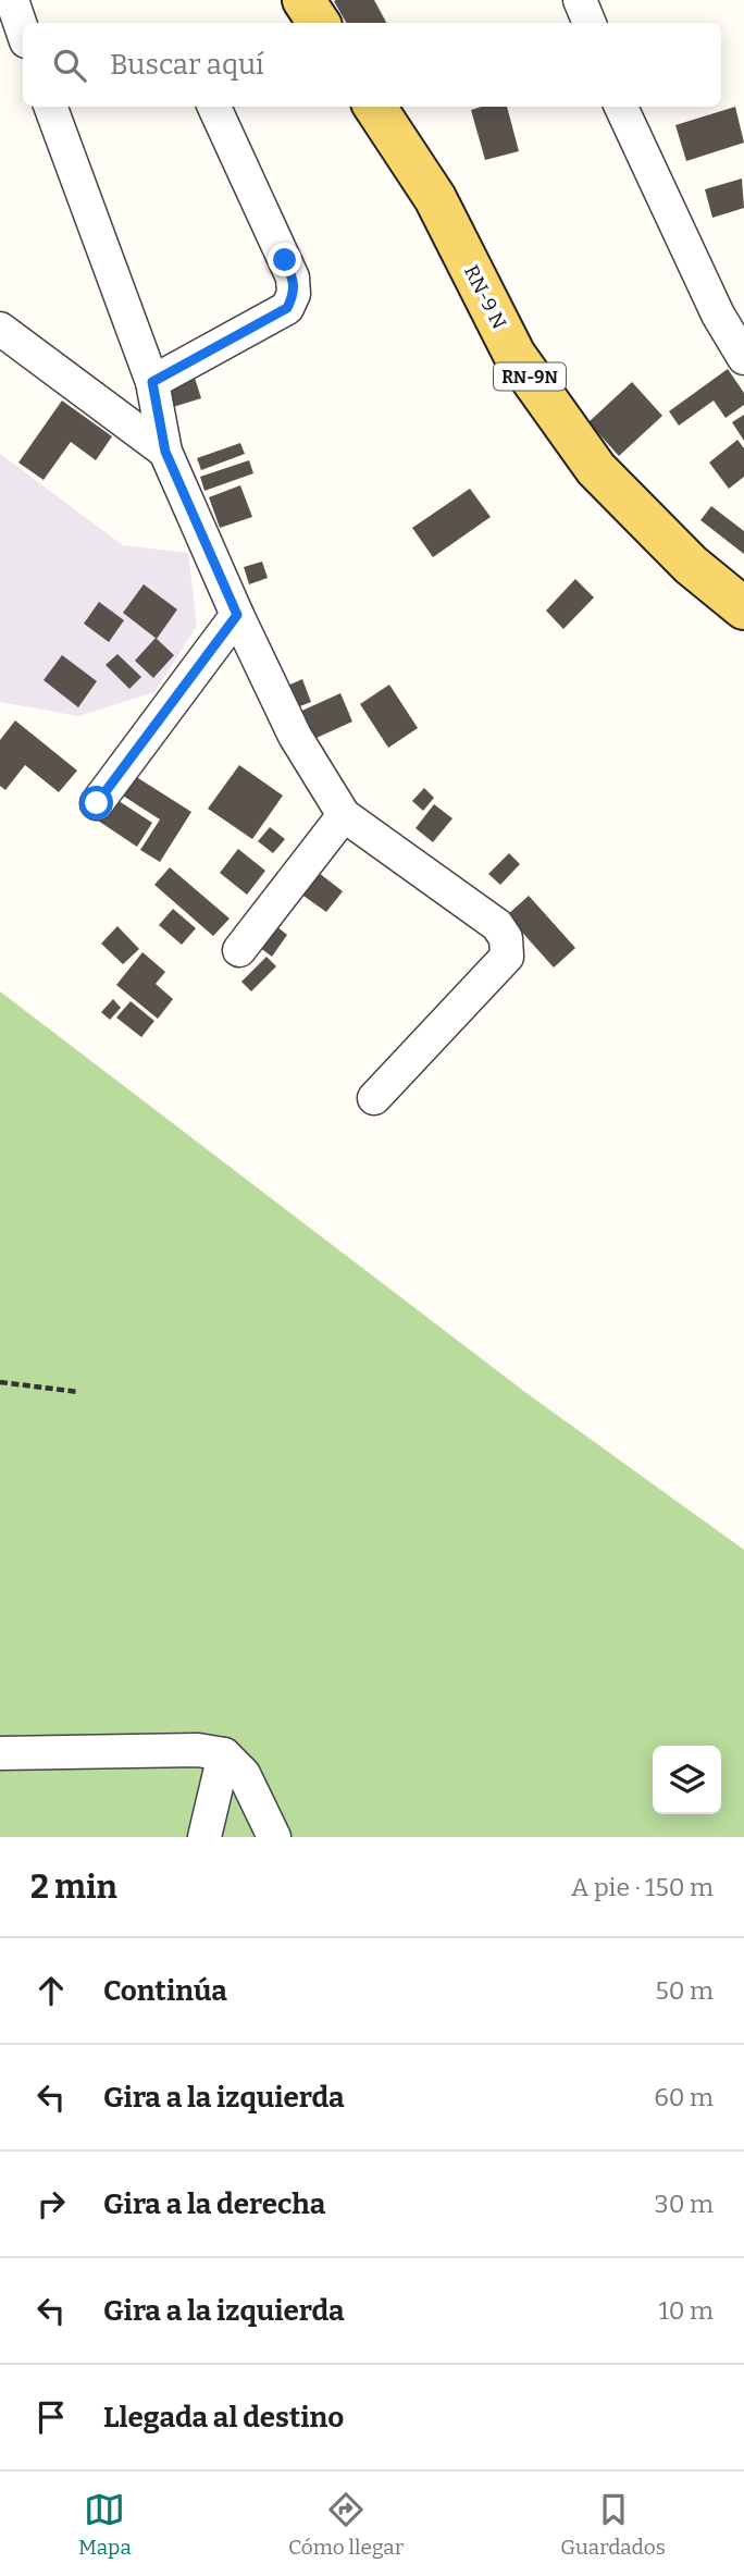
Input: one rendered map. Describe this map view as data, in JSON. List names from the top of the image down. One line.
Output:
{"streets":{"main road":["RN-9 N","RN-9N"]},"page":{"search":"Buscar aquí","heading":["2 min","A pie · 150 m"],"list":[["Continúa","50 m"],["Gira a la izquierda","60 m"],["Gira a la derecha","30 m"],["Gira a la izquierda","10 m"],"Llegada al destino"],"nav":["Mapa","Cómo llegar","Guardados"]}}
